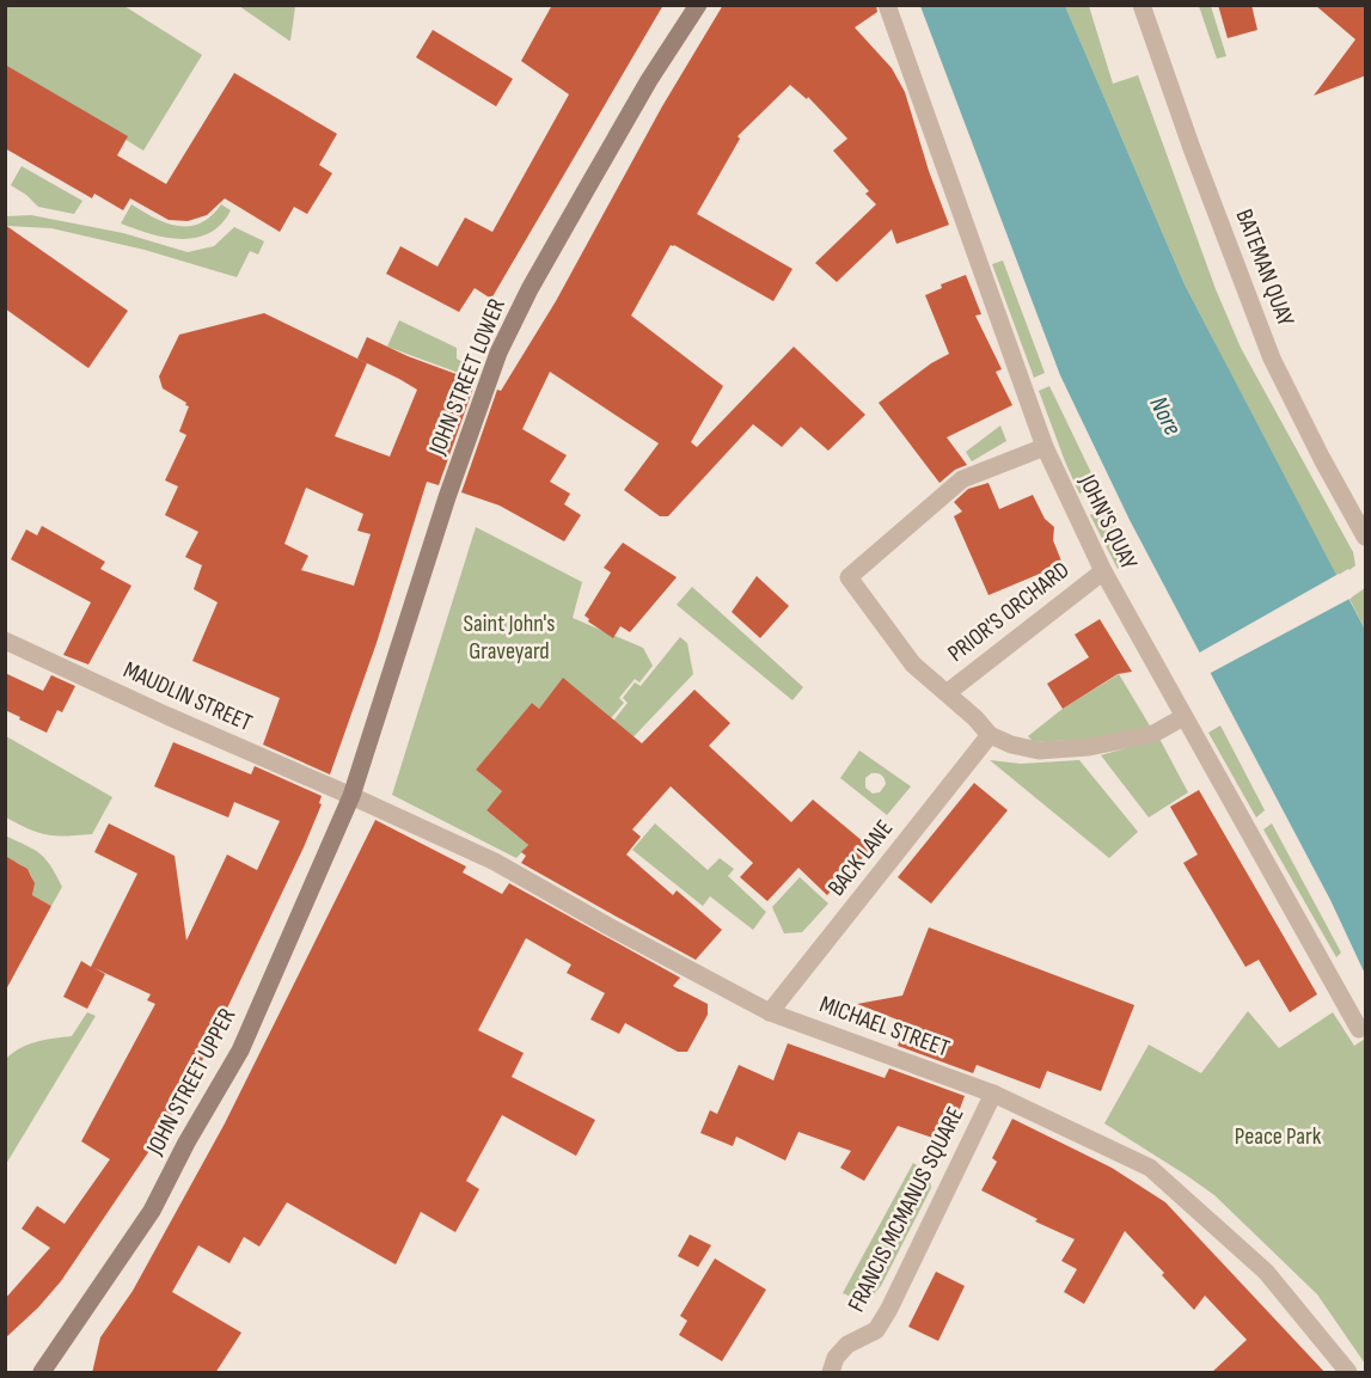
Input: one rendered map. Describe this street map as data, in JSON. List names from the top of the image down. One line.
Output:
{"streets":{"main road":["JOHN STREET LOWER","JOHN STREET UPPER"],"street":["BATEMAN QUAY","JOHN'S QUAY","PRIOR'S ORCHARD","MAUDLIN STREET","BACK LANE","MICHAEL STREET","FRANCIS MCMANUS SQUARE"]},"crossings":[["JOHN STREET LOWER","MAUDLIN STREET"],["JOHN STREET LOWER","MICHAEL STREET"],["JOHN STREET LOWER","JOHN STREET UPPER"],["JOHN'S QUAY","PRIOR'S ORCHARD"],["PRIOR'S ORCHARD","BACK LANE"],["MAUDLIN STREET","MICHAEL STREET"],["MAUDLIN STREET","JOHN STREET UPPER"],["BACK LANE","MICHAEL STREET"],["MICHAEL STREET","JOHN STREET UPPER"],["MICHAEL STREET","FRANCIS MCMANUS SQUARE"]],"water":["Nore"],"parks":["Saint John's Graveyard","Peace Park"]}
